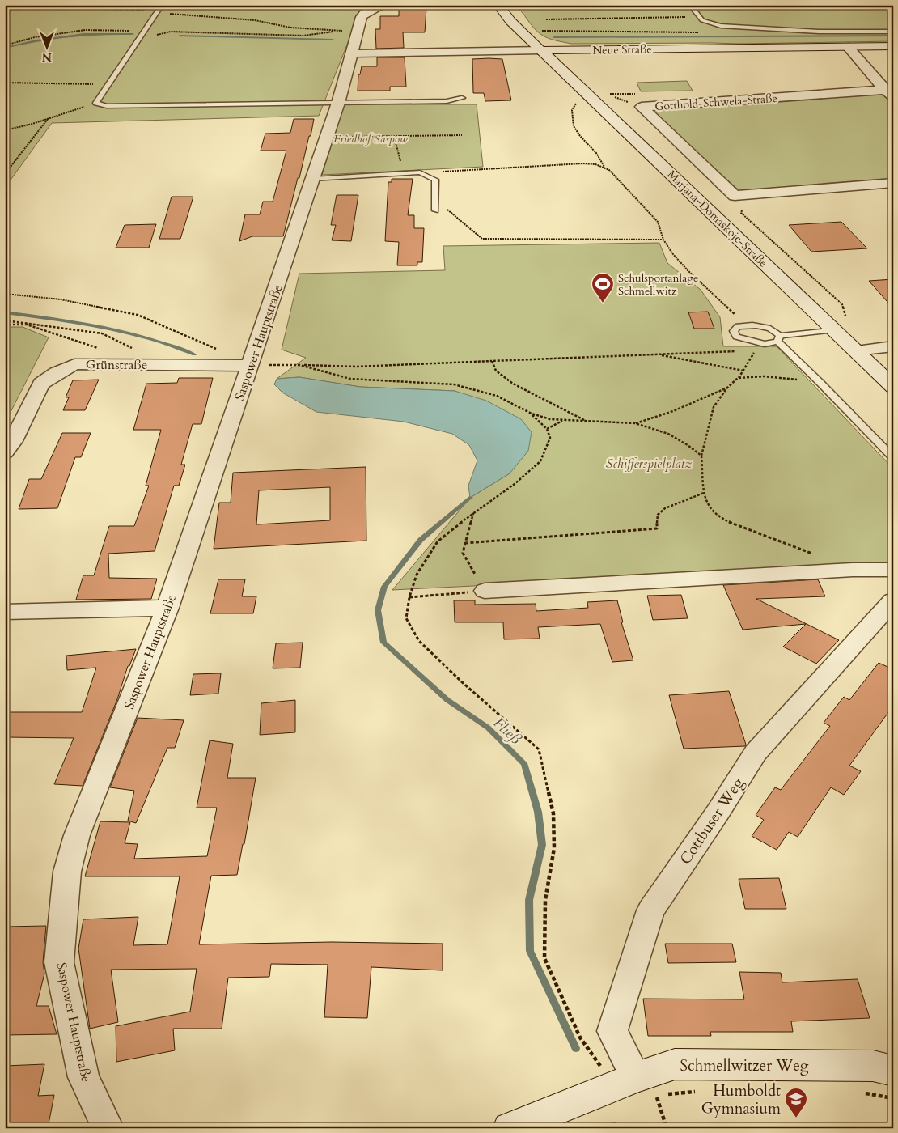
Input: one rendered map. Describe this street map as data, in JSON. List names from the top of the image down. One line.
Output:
{"streets":{"street":["Neue Straße","Gotthold-Schwela-Straße","Marjana-Domaškojc-Straße","Saspower Hauptstraße","Grünstraße","Cottbuser Weg","Schmellwitzer Weg"]},"crossings":[["Neue Straße","Gotthold-Schwela-Straße"],["Neue Straße","Marjana-Domaškojc-Straße"],["Neue Straße","Saspower Hauptstraße"],["Saspower Hauptstraße","Grünstraße"],["Cottbuser Weg","Schmellwitzer Weg"]],"water":["Fließ"],"parks":["Friedhof Saspow","Schifferspielplatz"],"places":{"sports":["Schulsportanlage Schmellwitz"],"school or university":["Humboldt Gymnasium"]},"north":"bottom"}
